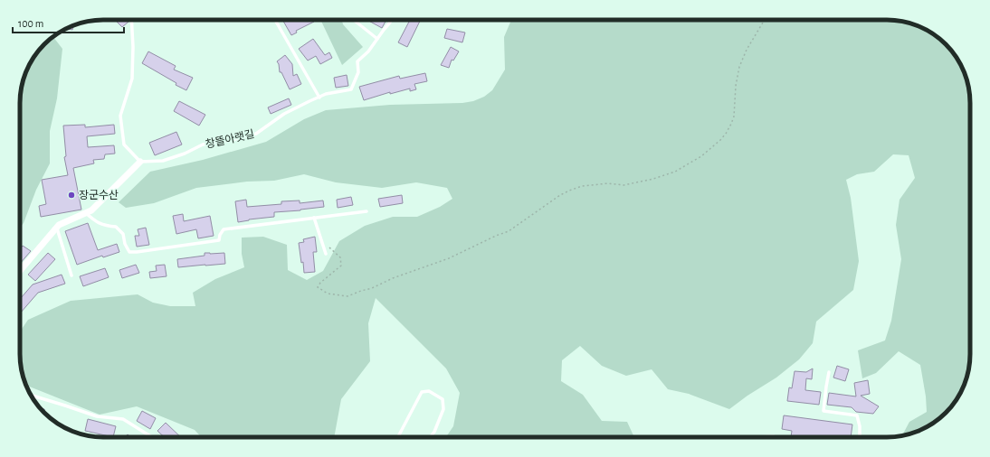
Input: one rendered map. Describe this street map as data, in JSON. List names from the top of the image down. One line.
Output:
{"streets":{"lane":["창뜰아랫길"]},"places":["장군수산"],"scale_bar":"100 m"}
